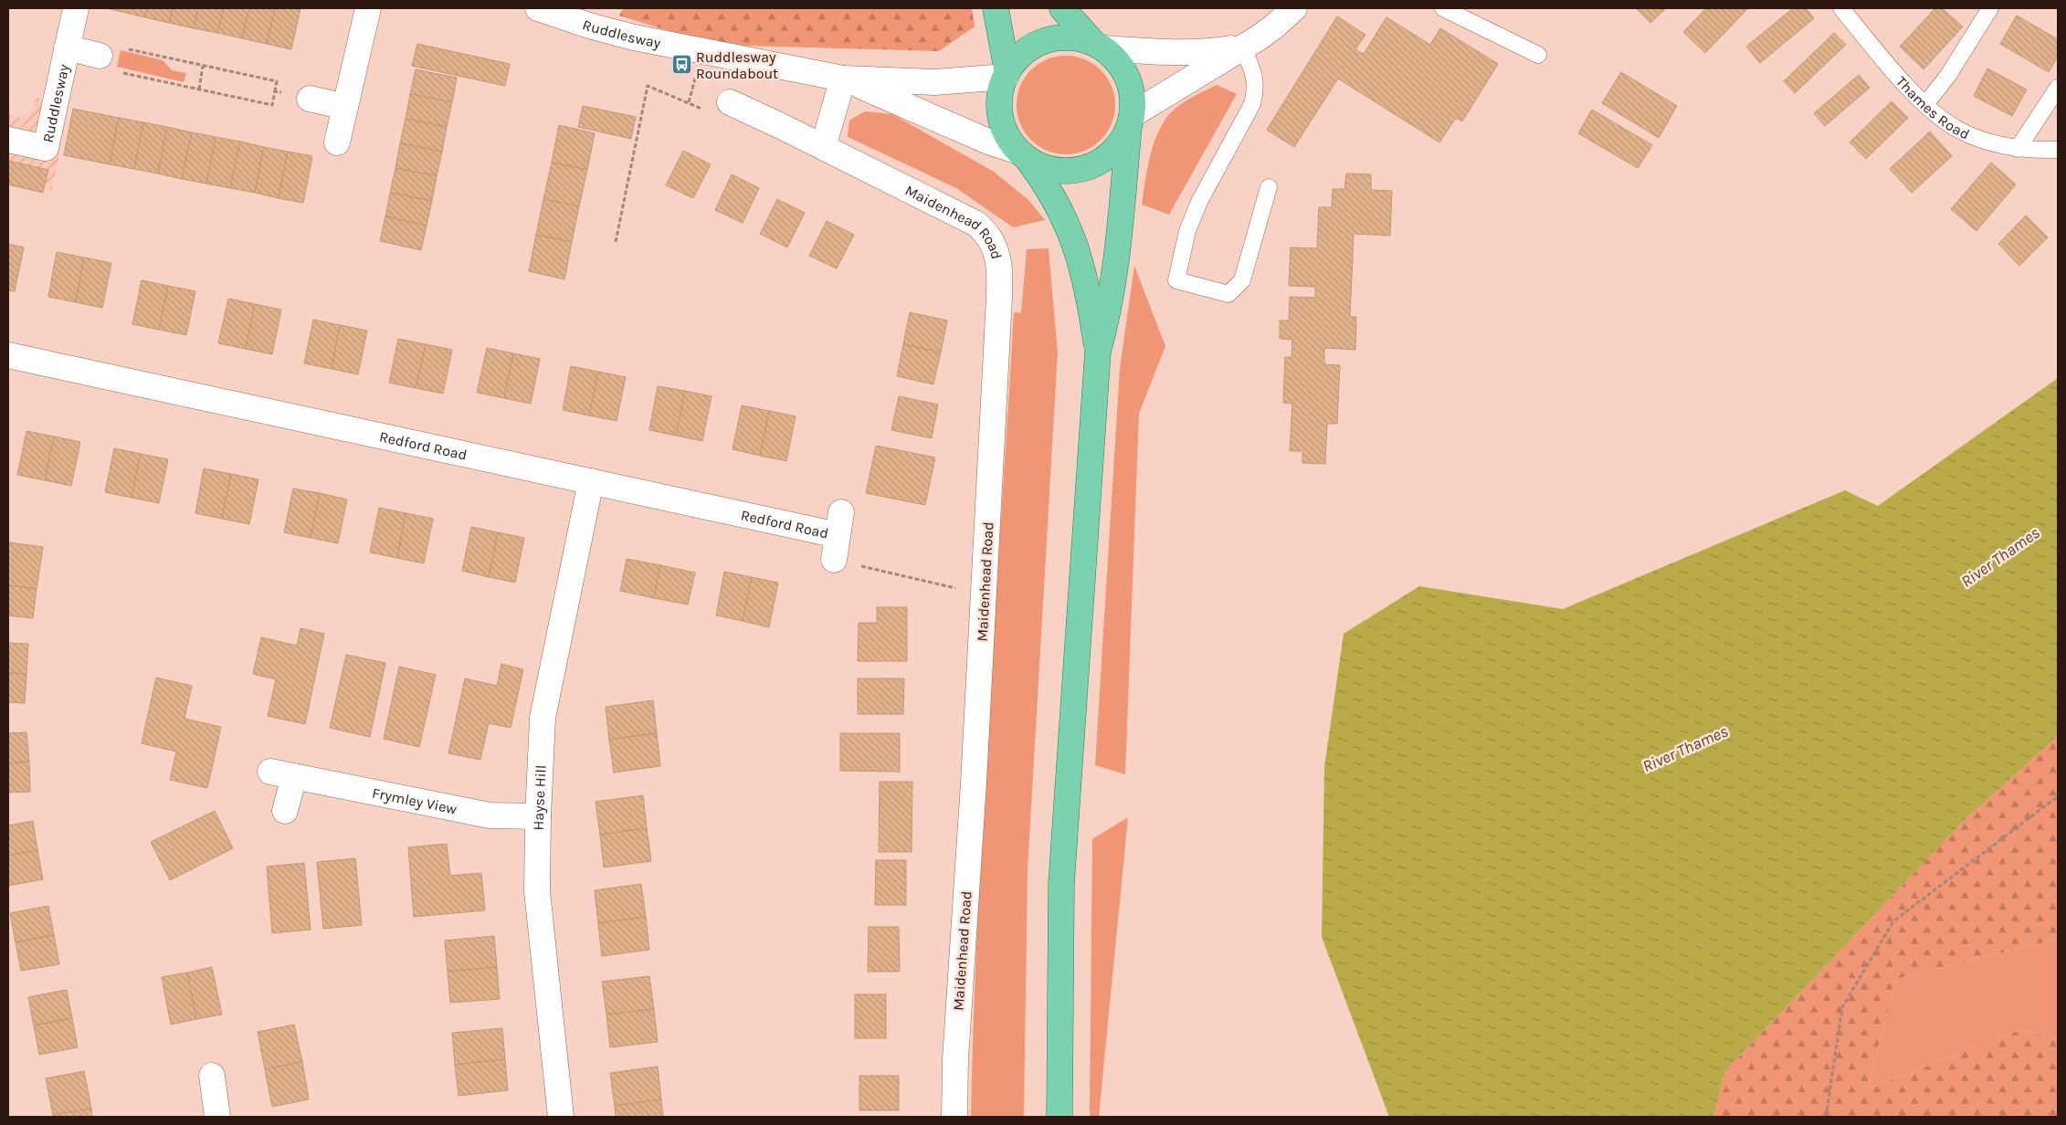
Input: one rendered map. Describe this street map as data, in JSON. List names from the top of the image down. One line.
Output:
{"streets":{"street":["Ruddlesway","Maidenhead Road","Redford Road","Hayse Hill","Frymley View"],"lane":["Thames Road"]},"crossings":[["Redford Road","Hayse Hill"],["Hayse Hill","Frymley View"]],"water":["River Thames"],"places":{"bus stop":["Ruddlesway Roundabout"]}}
